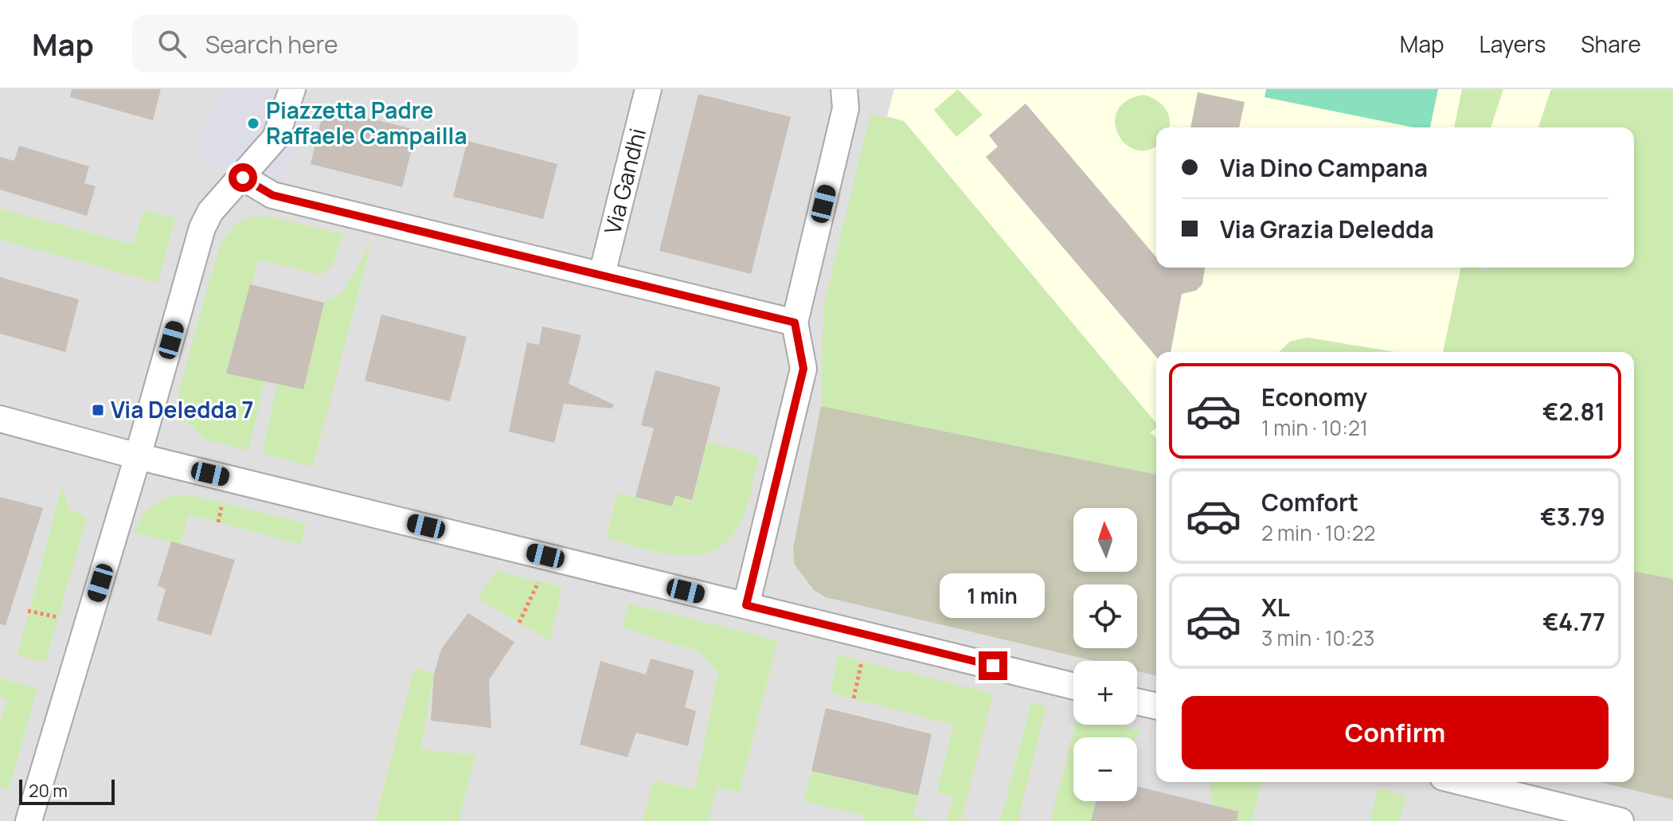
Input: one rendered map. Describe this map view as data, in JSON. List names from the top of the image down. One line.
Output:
{"streets":{"street":["Via Gandhi"]},"places":{"other":["Piazzetta Padre Raffaele Campailla"],"transit":["Via Deledda 7"]},"scale_bar":"20 m","north":"top","page":{"header":"Map","search":"Search here","nav":["Map","Layers","Share"],"banner":["Via Dino Campana","Via Grazia Deledda"],"list":[{"name":"Economy","note":"1 min · 10:21","value":"€2.81"},{"name":"Comfort","note":"2 min · 10:22","value":"€3.79"},{"name":"XL","note":"3 min · 10:23","value":"€4.77"}],"map_buttons":["+","−"],"bubble":"1 min","buttons":"Confirm","scale":"20 m"}}
